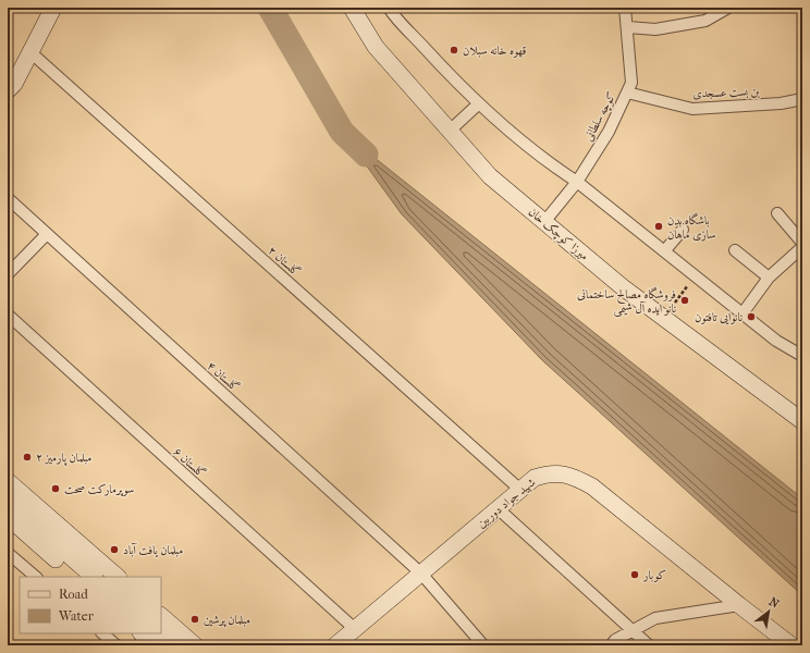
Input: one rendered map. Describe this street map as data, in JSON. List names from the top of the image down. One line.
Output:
{"streets":{"main road":["میرزا کوچک خان","شهید جواد دوربین"],"street":["بن بست عسجدی","کوچه سلطانی","گلستان ۲","گلستان ۴","گلستان ۶"]},"crossings":[["بن بست عسجدی","کوچه سلطانی"],["کوچه سلطانی","میرزا کوچک خان"],["گلستان ۲","شهید جواد دوربین"],["گلستان ۴","شهید جواد دوربین"],["گلستان ۶","شهید جواد دوربین"]],"places":["قهوه خانه سبلان","باشگاه بدن سازی ماهان","فروشگاه مصالح ساختمانی نانو ایده آل شیمی","نانوایی تافتون","مبلمان پارمیز ۲","سوپرمارکت صحت","مبلمان یافت آباد","کوبار","مبلمان پرشین"],"legend":["Road","Water"],"north":"top right"}
